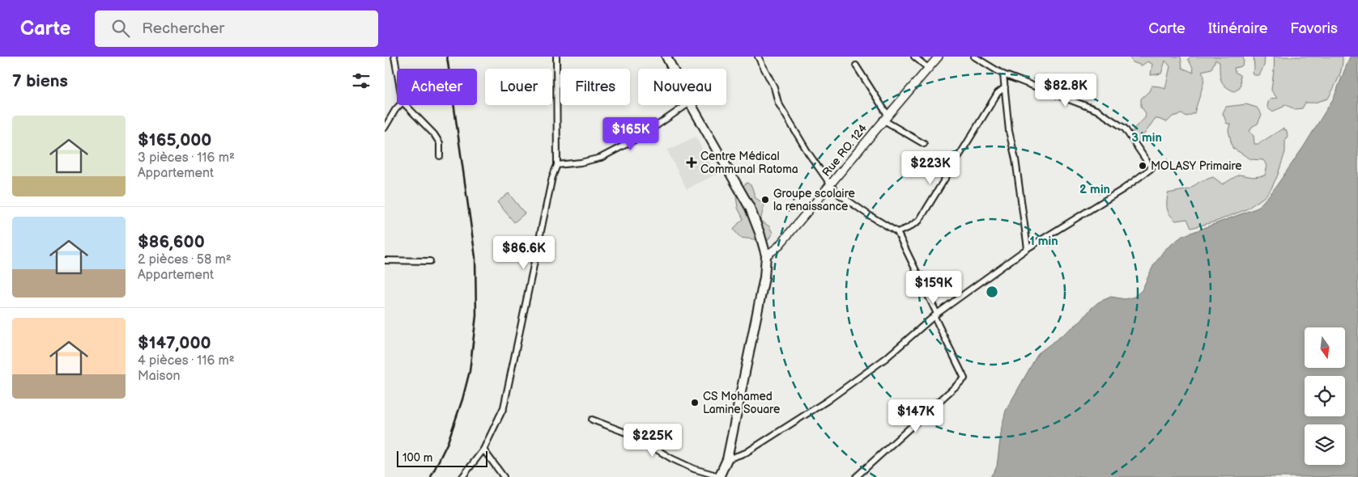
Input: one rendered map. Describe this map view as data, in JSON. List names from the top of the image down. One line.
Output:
{"streets":{"street":["Rue RO. 124"]},"places":{"health":["Centre Médical Communal Ratoma"],"other":["MOLASY Primaire","Groupe scolaire la renaissance","CS Mohamed Lamine Souare"]},"scale_bar":"100 m","north":"bottom","page":{"header":"Carte","search":"Rechercher","nav":["Carte","Itinéraire","Favoris"],"heading":"7 biens","chip":["Acheter","Louer","Filtres","Nouveau"],"price":["$82.8K","$165K","$223K","$86.6K","$159K","$147K","$225K"],"list":[{"name":"$165,000","note":"3 pièces · 116 m² · Appartement"},{"name":"$86,600","note":"2 pièces · 58 m² · Appartement"},{"name":"$147,000","note":"4 pièces · 116 m² · Maison"}],"scale":"100 m"},"rings":["3 min","2 min","1 min"]}
